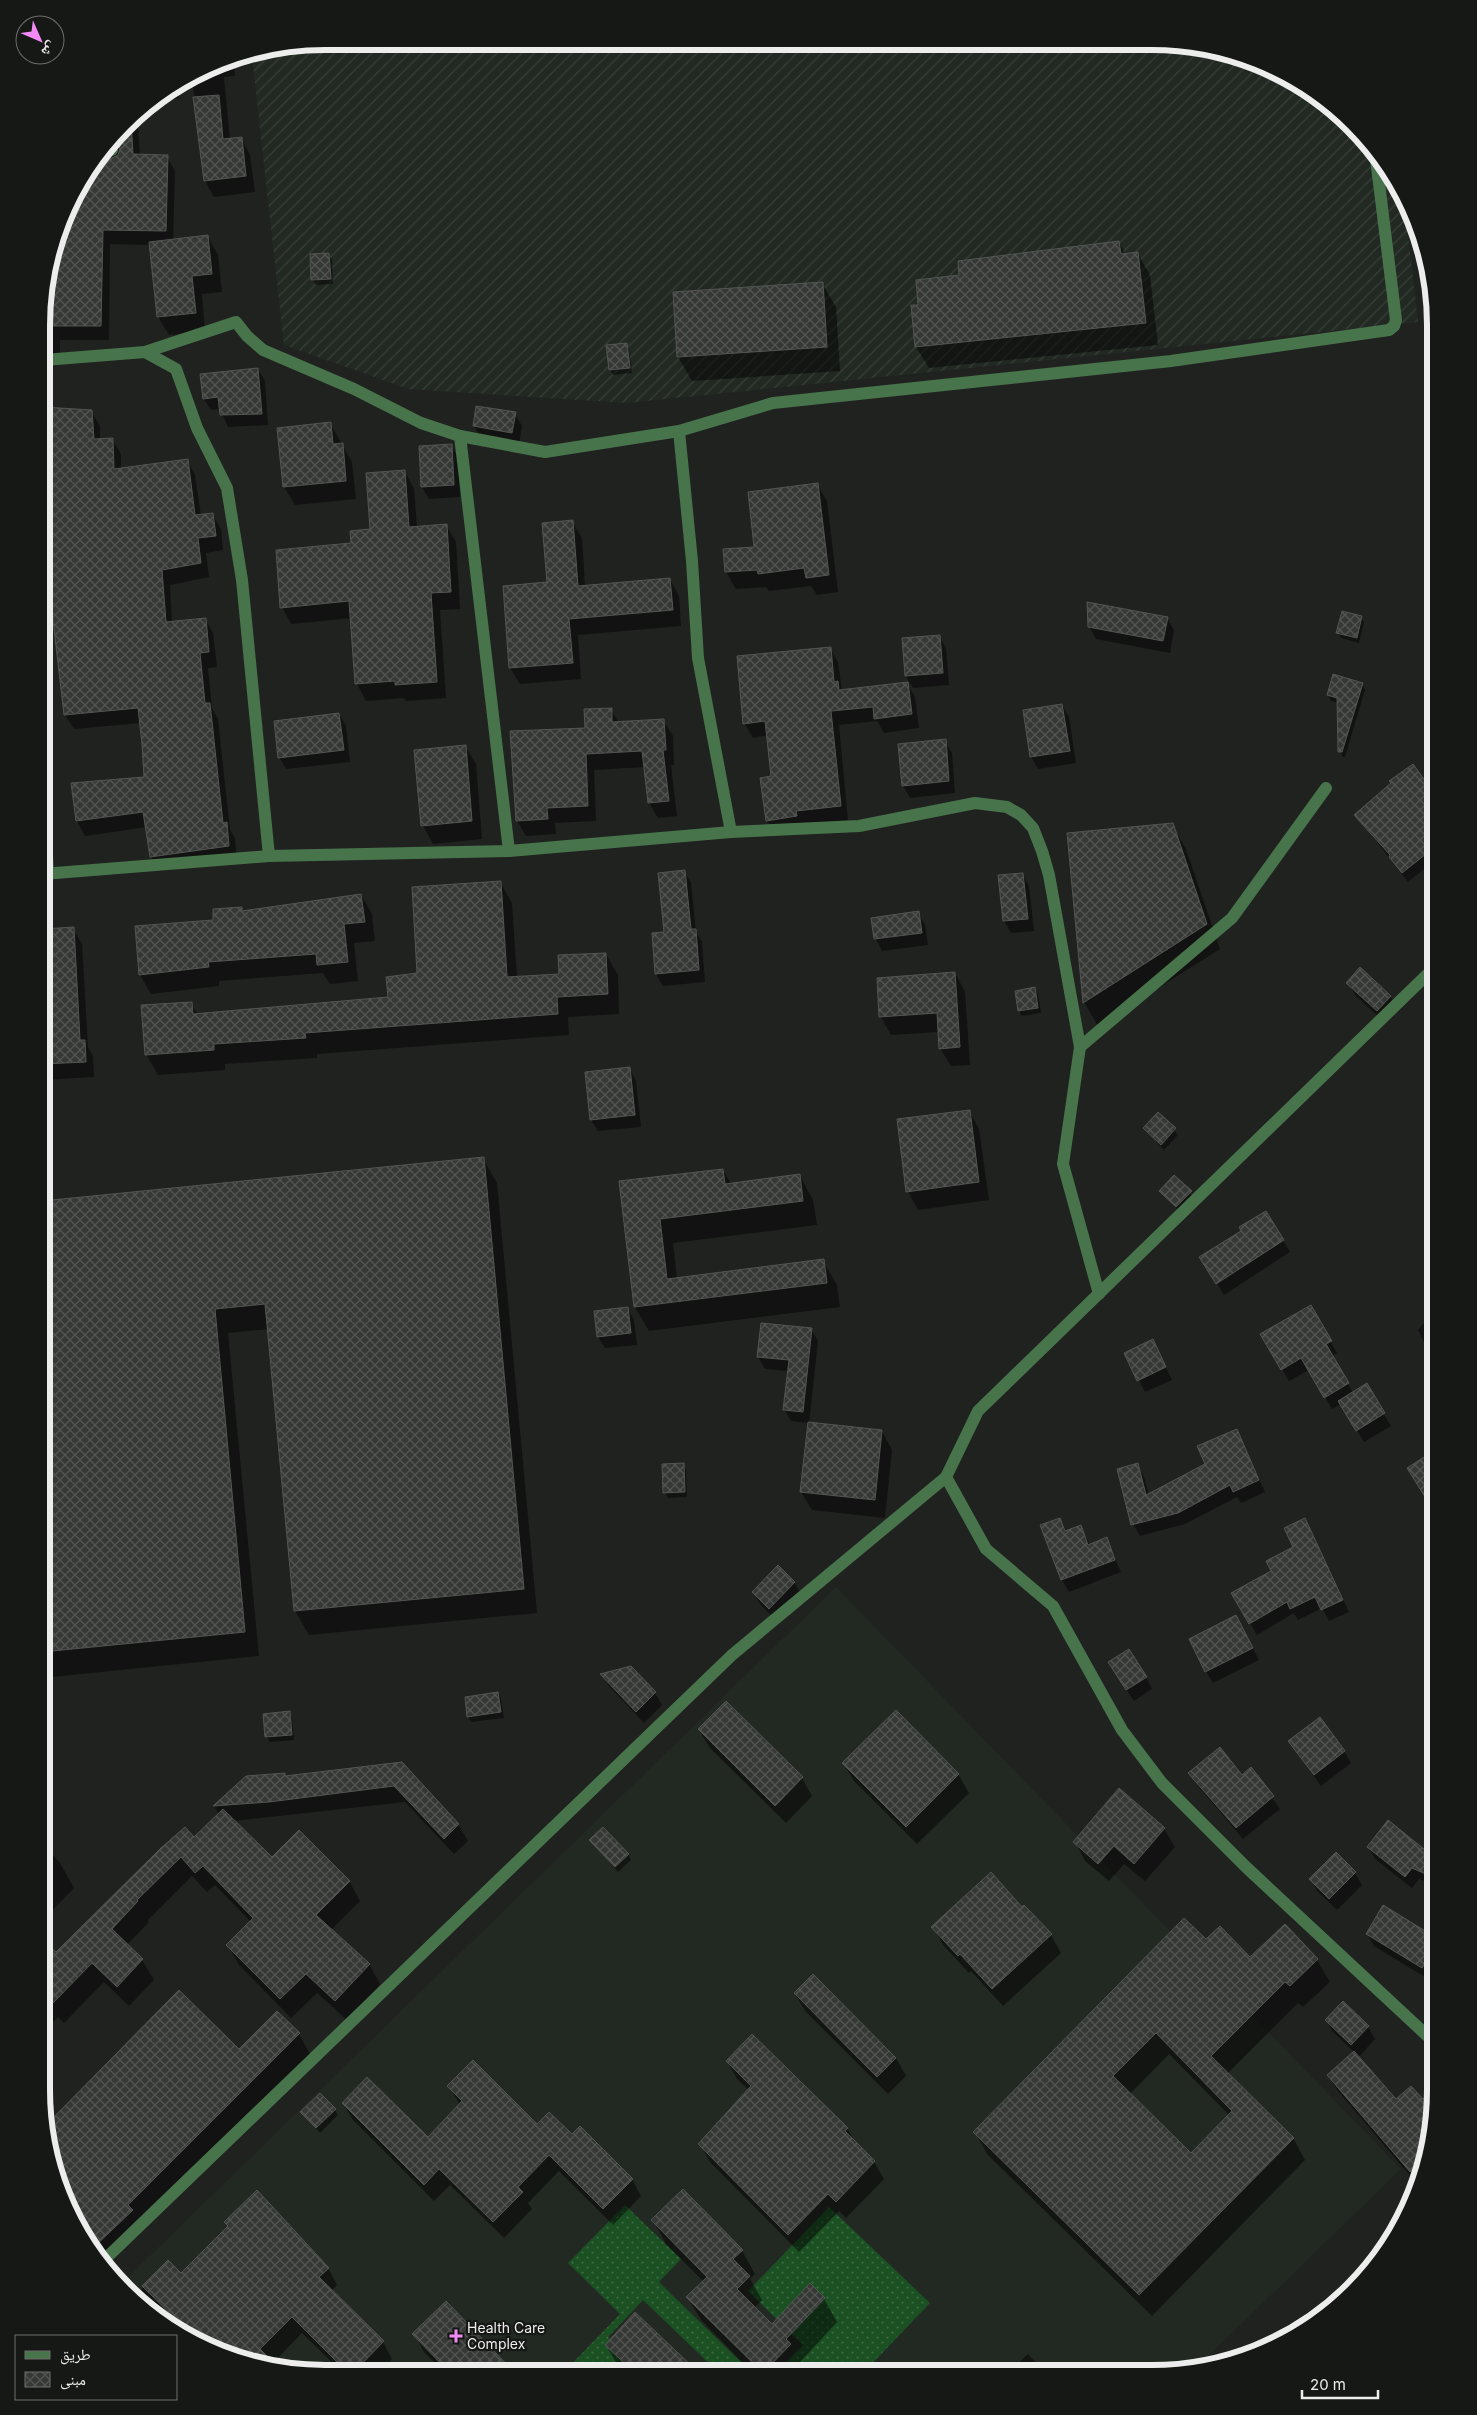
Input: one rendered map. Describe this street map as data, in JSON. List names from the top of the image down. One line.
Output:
{"places":{"health":["Health Care Complex"]},"legend":["طريق","مبنى"],"scale_bar":"20 m","north":"bottom right"}
